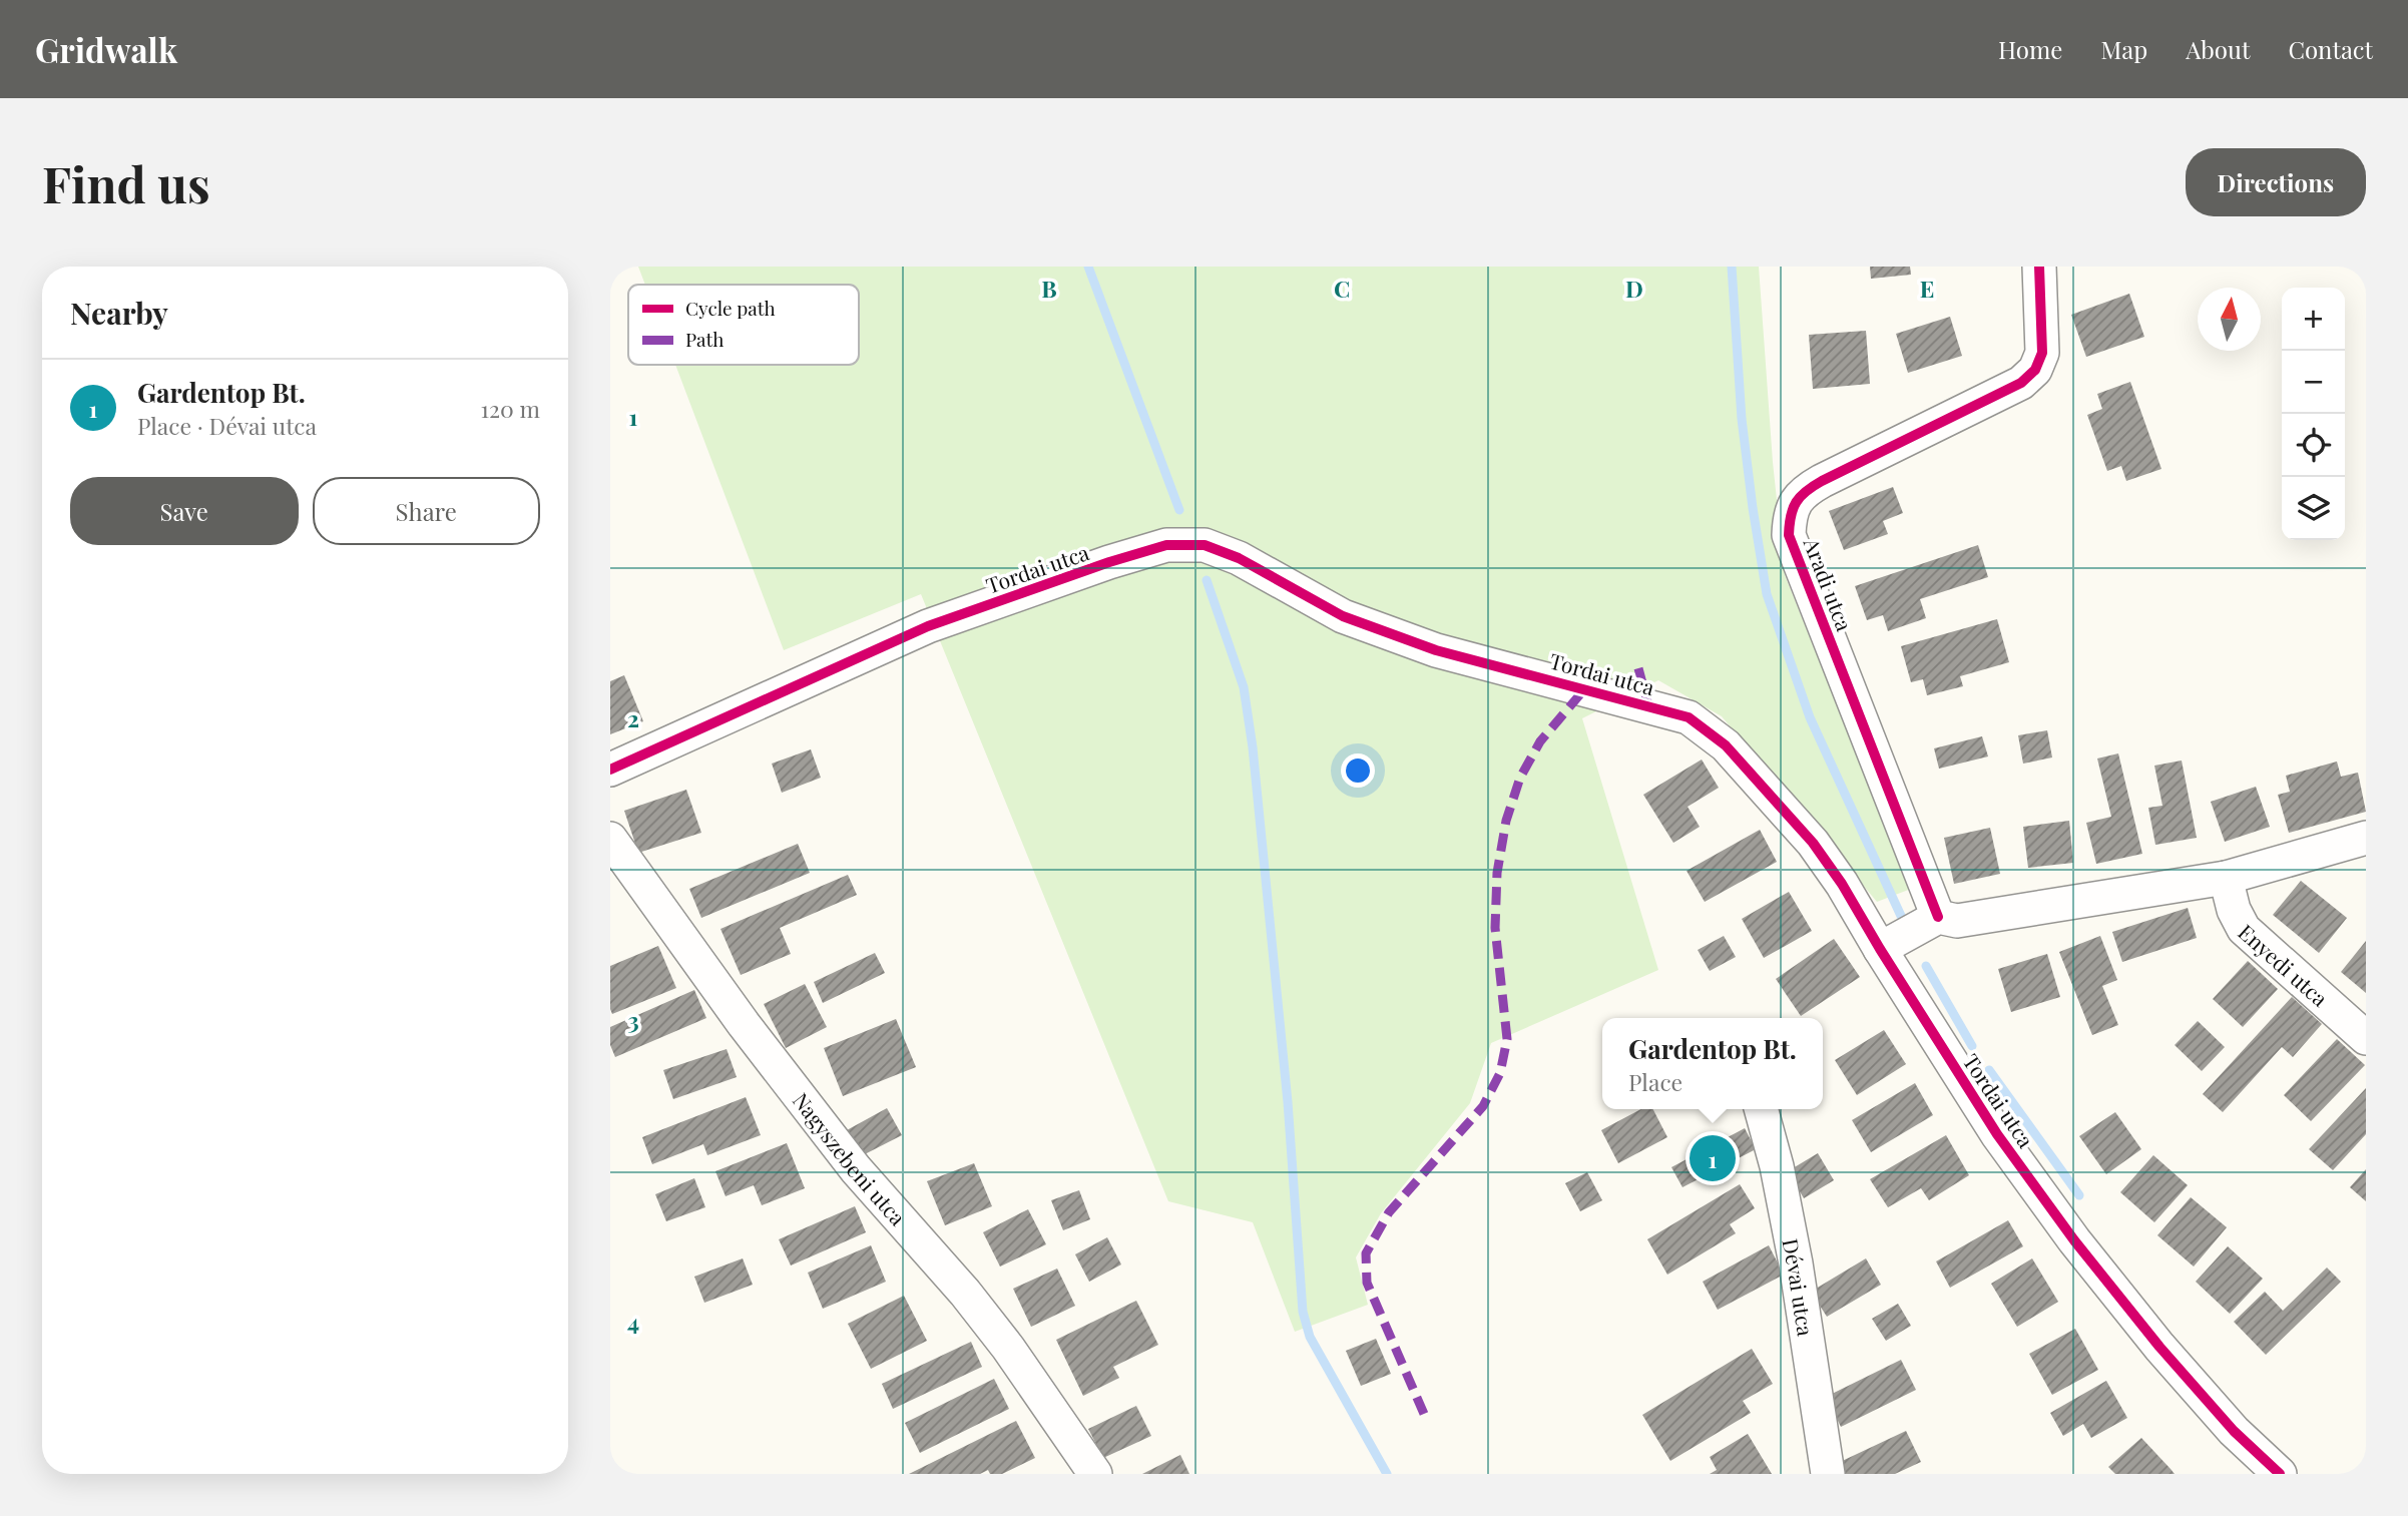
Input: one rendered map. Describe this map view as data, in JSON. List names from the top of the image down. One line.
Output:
{"streets":{"street":["Tordai utca","Aradi utca","Enyedi utca","Nagyszebeni utca","Dévai utca"]},"legend":["Cycle path","Path"],"north":"top","page":{"header":"Gridwalk","nav":["Home","Map","About","Contact"],"buttons":["Directions",["Save","Share"]],"title":"Find us","heading":"Nearby","map_buttons":["+","−"],"list":[{"mark":"1","name":"Gardentop Bt.","note":"Place · Dévai utca","value":"120 m"}],"popup":["Gardentop Bt.","Place"],"pins":"1"},"grid":{"columns":["B","C","D","E"],"rows":["1","2","3","4"]}}
